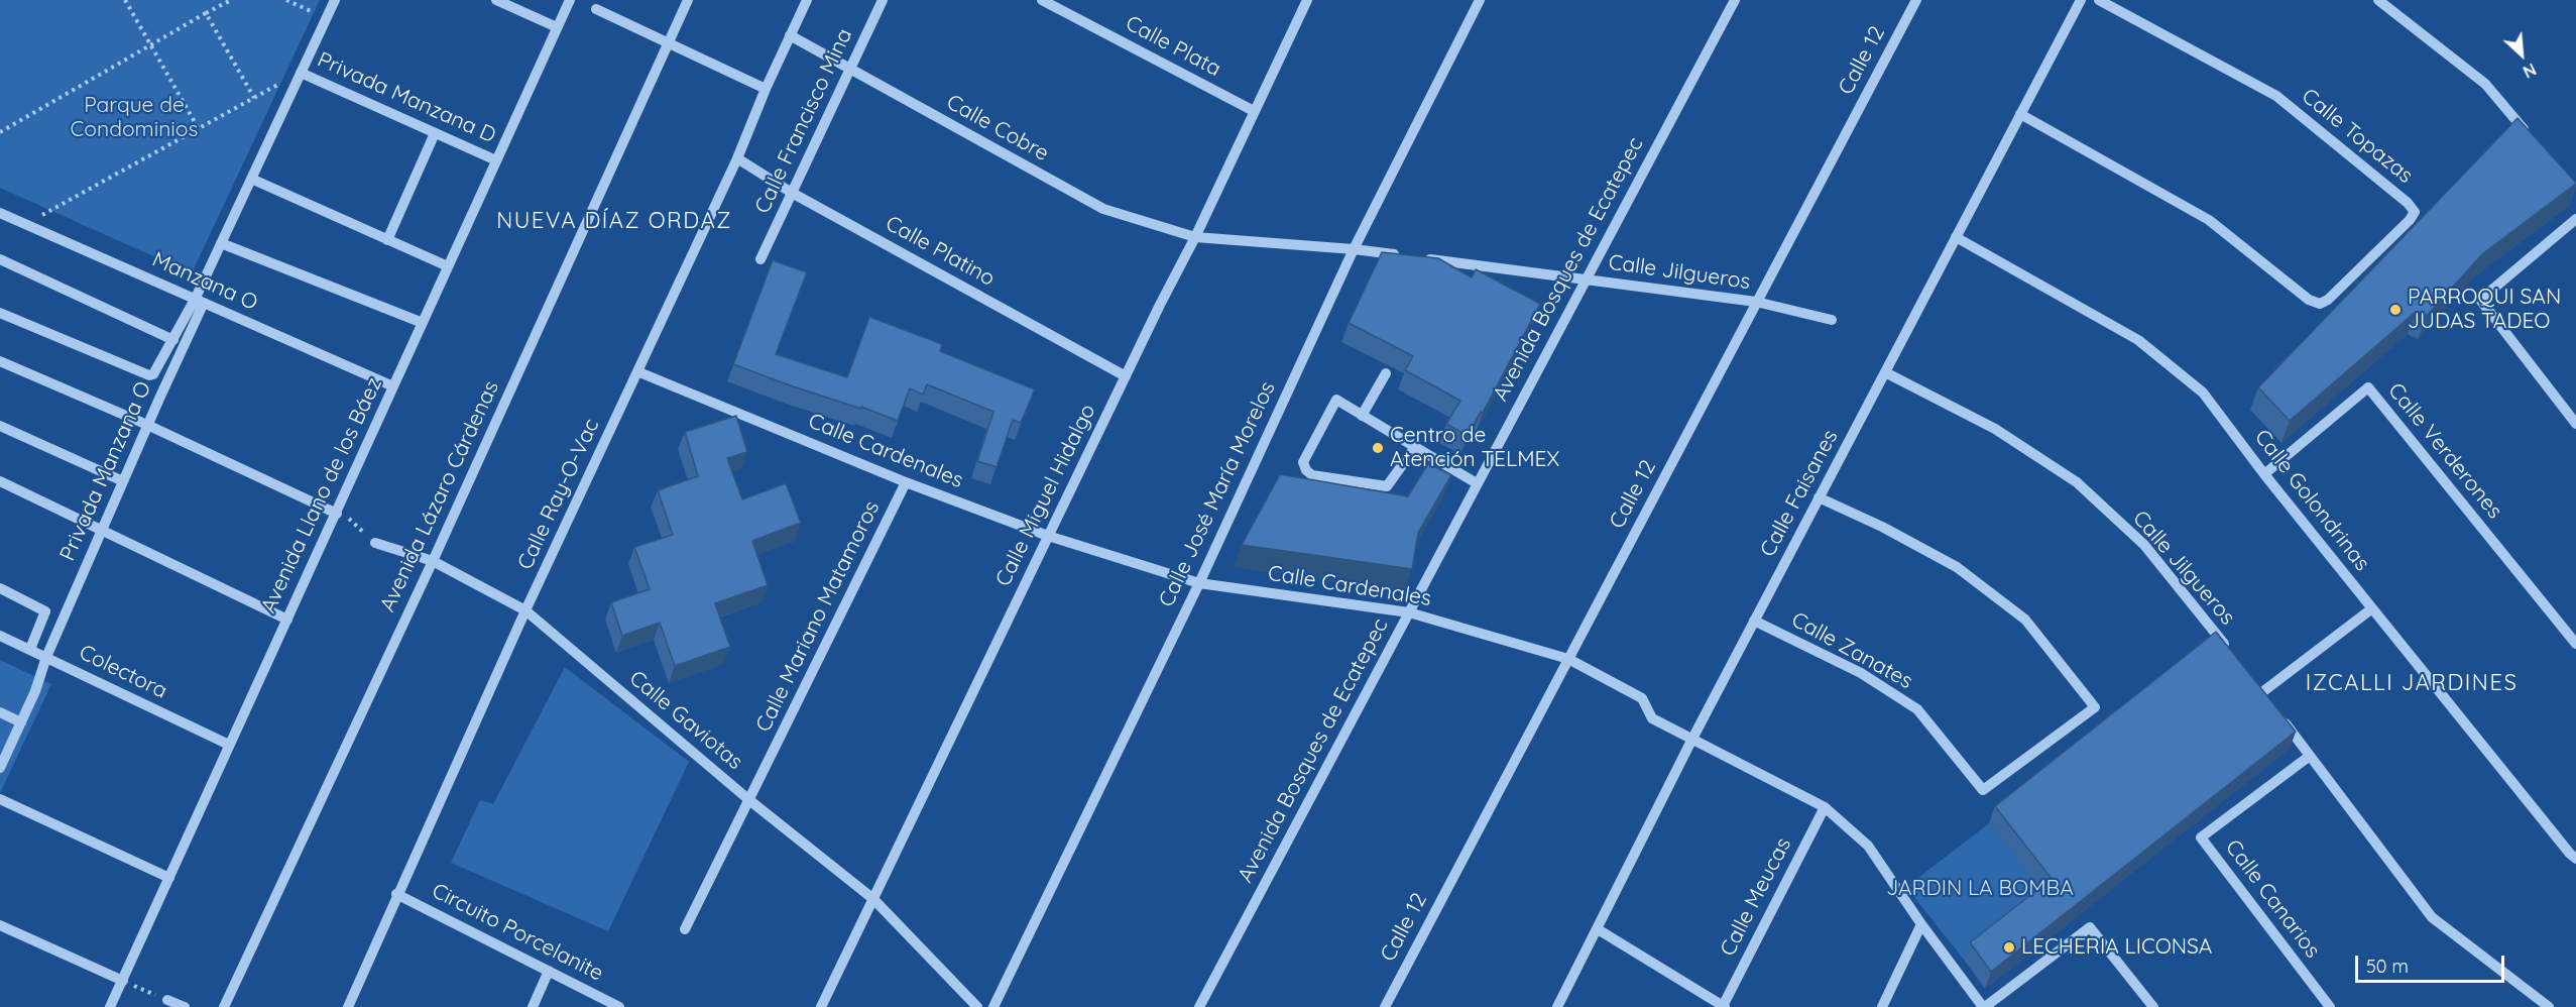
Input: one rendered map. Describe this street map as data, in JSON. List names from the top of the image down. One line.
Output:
{"streets":{"street":["Calle Plata","Calle 12","Privada Manzana D","Calle Francisco Mina","Calle Cobre","Calle Topazas","Calle Platino","Avenida Bosques de Ecatepec","Calle Jilgueros","Manzana O","Calle Cardenales","Calle Verderones","Privada Manzana O","Calle Faisanes","Calle Ray-O-Vac","Calle José María Morelos","Avenida Llano de los Báez","Calle Miguel Hidalgo","Avenida Lázaro Cárdenas","Calle Golondrinas","Calle Mariano Matamoros","Calle Zanates","Colectora","Calle Gaviotas","Calle Meucas","Calle Canarios","Circuito Porcelanite"]},"crossings":[["Calle Plata","Calle Miguel Hidalgo"],["Calle 12","Calle Jilgueros"],["Calle 12","Calle Cardenales"],["Privada Manzana D","Manzana O"],["Privada Manzana D","Privada Manzana O"],["Privada Manzana D","Avenida Llano de los Báez"],["Calle Francisco Mina","Calle Cobre"],["Calle Francisco Mina","Calle Platino"],["Calle Cobre","Calle Jilgueros"],["Calle Cobre","Calle Ray-O-Vac"],["Calle Cobre","Calle Miguel Hidalgo"],["Calle Topazas","Calle Faisanes"],["Calle Platino","Calle Ray-O-Vac"],["Calle Platino","Calle Miguel Hidalgo"],["Avenida Bosques de Ecatepec","Calle Jilgueros"],["Avenida Bosques de Ecatepec","Calle Cardenales"],["Calle Jilgueros","Calle Faisanes"],["Calle Jilgueros","Calle José María Morelos"],["Calle Jilgueros","Calle Miguel Hidalgo"],["Manzana O","Privada Manzana O"],["Manzana O","Avenida Llano de los Báez"],["Calle Cardenales","Calle Faisanes"],["Calle Cardenales","Calle Ray-O-Vac"],["Calle Cardenales","Calle José María Morelos"],["Calle Cardenales","Calle Miguel Hidalgo"],["Calle Cardenales","Calle Mariano Matamoros"],["Calle Cardenales","Calle Meucas"],["Calle Verderones","Calle Golondrinas"],["Privada Manzana O","Colectora"],["Calle Faisanes","Calle Golondrinas"],["Calle Faisanes","Calle Zanates"],["Calle Ray-O-Vac","Calle Gaviotas"],["Calle Ray-O-Vac","Circuito Porcelanite"],["Avenida Llano de los Báez","Colectora"],["Calle Miguel Hidalgo","Calle Gaviotas"],["Avenida Lázaro Cárdenas","Calle Gaviotas"],["Calle Mariano Matamoros","Calle Gaviotas"]],"districts":["NUEVA DÍAZ ORDAZ","IZCALLI JARDINES"],"parks":["Parque de Condominios","JARDIN LA BOMBA"],"places":["PARROQUI SAN JUDAS TADEO","Centro de Atención TELMEX","LECHERIA LICONSA"],"scale_bar":"50 m","north":"bottom right"}
